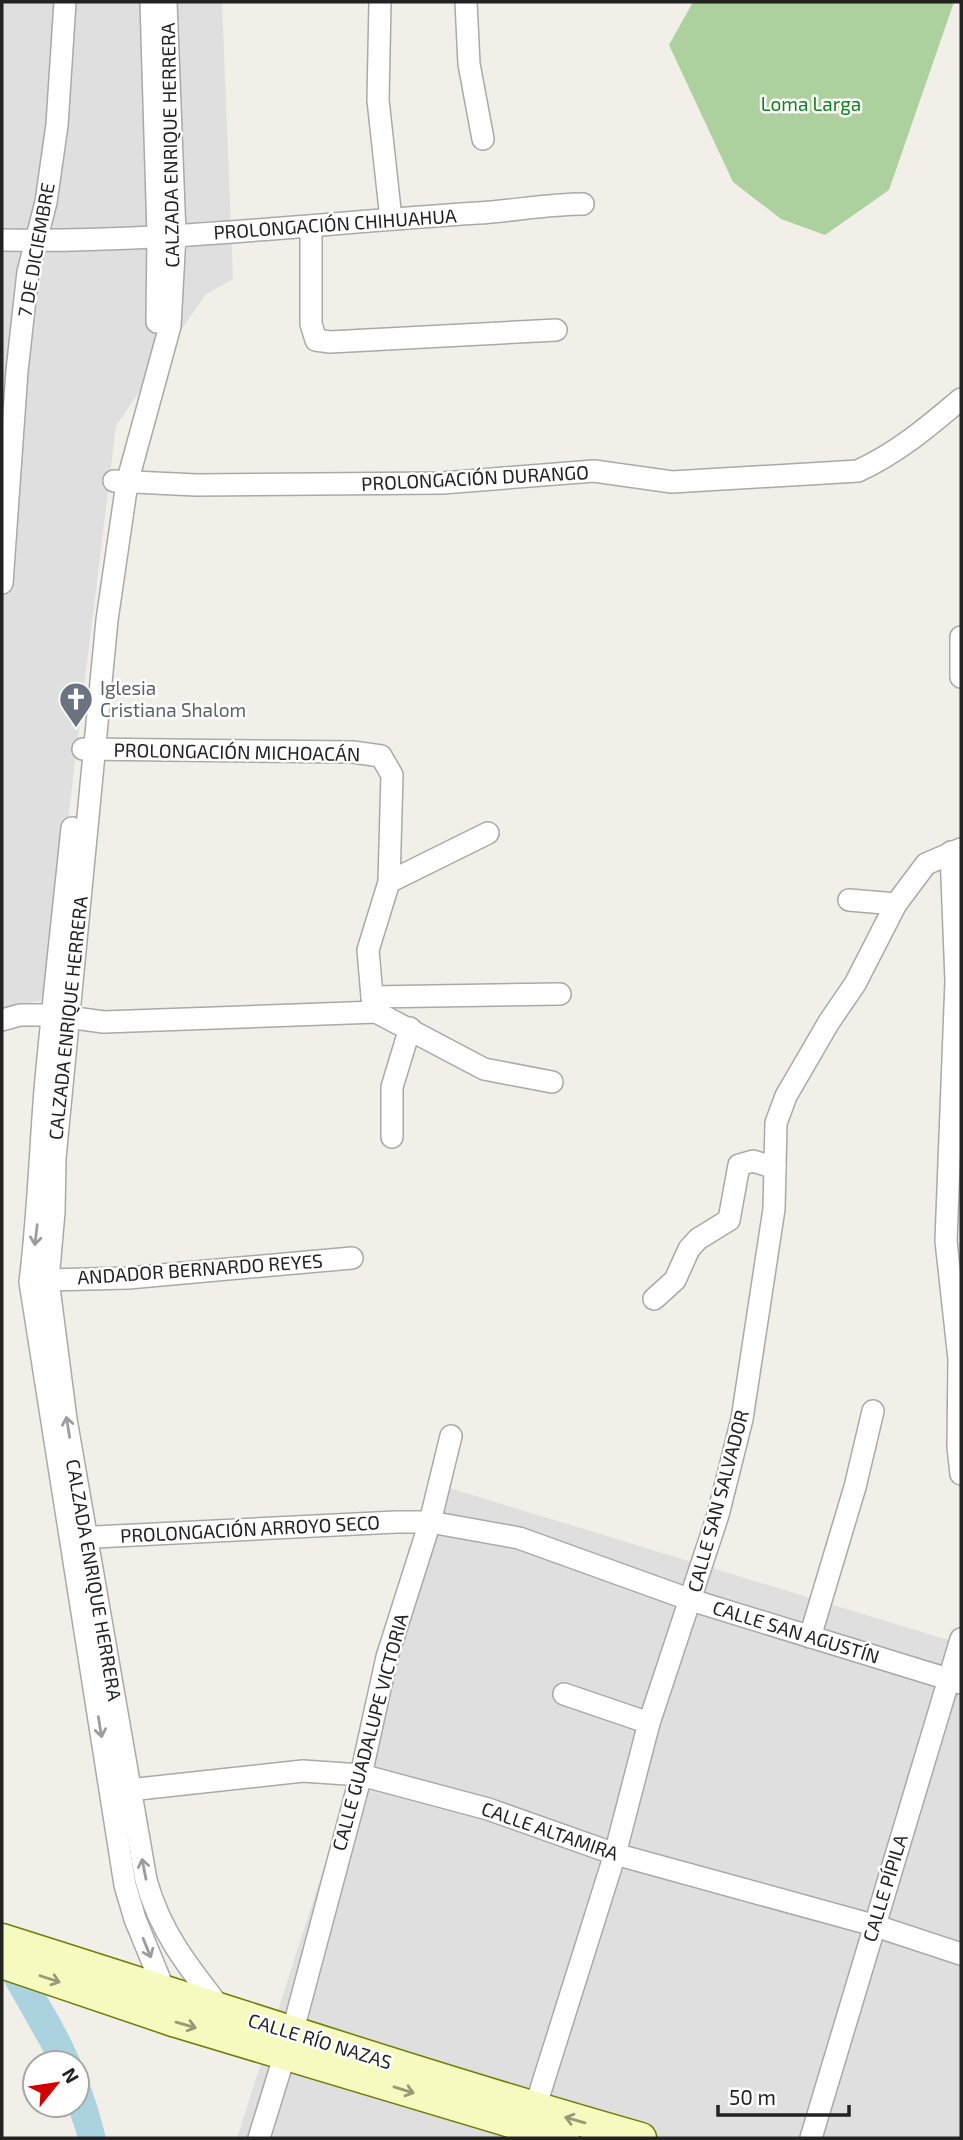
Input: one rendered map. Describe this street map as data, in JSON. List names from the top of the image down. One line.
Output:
{"streets":{"street":["CALZADA ENRIQUE HERRERA","PROLONGACIÓN CHIHUAHUA","7 DE DICIEMBRE","PROLONGACIÓN DURANGO","PROLONGACIÓN MICHOACÁN","ANDADOR BERNARDO REYES","CALLE SAN SALVADOR","PROLONGACIÓN ARROYO SECO","CALLE SAN AGUSTÍN","CALLE GUADALUPE VICTORIA","CALLE ALTAMIRA","CALLE PÍPILA","CALLE RÍO NAZAS"]},"crossings":[["CALZADA ENRIQUE HERRERA","PROLONGACIÓN CHIHUAHUA"],["CALZADA ENRIQUE HERRERA","PROLONGACIÓN DURANGO"],["CALZADA ENRIQUE HERRERA","PROLONGACIÓN MICHOACÁN"],["CALZADA ENRIQUE HERRERA","ANDADOR BERNARDO REYES"],["CALZADA ENRIQUE HERRERA","PROLONGACIÓN ARROYO SECO"],["CALZADA ENRIQUE HERRERA","CALLE ALTAMIRA"],["CALZADA ENRIQUE HERRERA","CALLE RÍO NAZAS"],["PROLONGACIÓN CHIHUAHUA","7 DE DICIEMBRE"],["CALLE SAN SALVADOR","CALLE SAN AGUSTÍN"],["CALLE SAN SALVADOR","CALLE ALTAMIRA"],["CALLE SAN SALVADOR","CALLE RÍO NAZAS"],["PROLONGACIÓN ARROYO SECO","CALLE SAN AGUSTÍN"],["PROLONGACIÓN ARROYO SECO","CALLE GUADALUPE VICTORIA"],["CALLE SAN AGUSTÍN","CALLE GUADALUPE VICTORIA"],["CALLE SAN AGUSTÍN","CALLE PÍPILA"],["CALLE GUADALUPE VICTORIA","CALLE ALTAMIRA"],["CALLE GUADALUPE VICTORIA","CALLE RÍO NAZAS"],["CALLE ALTAMIRA","CALLE PÍPILA"]],"parks":["Loma Larga"],"places":{"church":["Iglesia Cristiana Shalom"]},"scale_bar":"50 m","north":"top right"}
